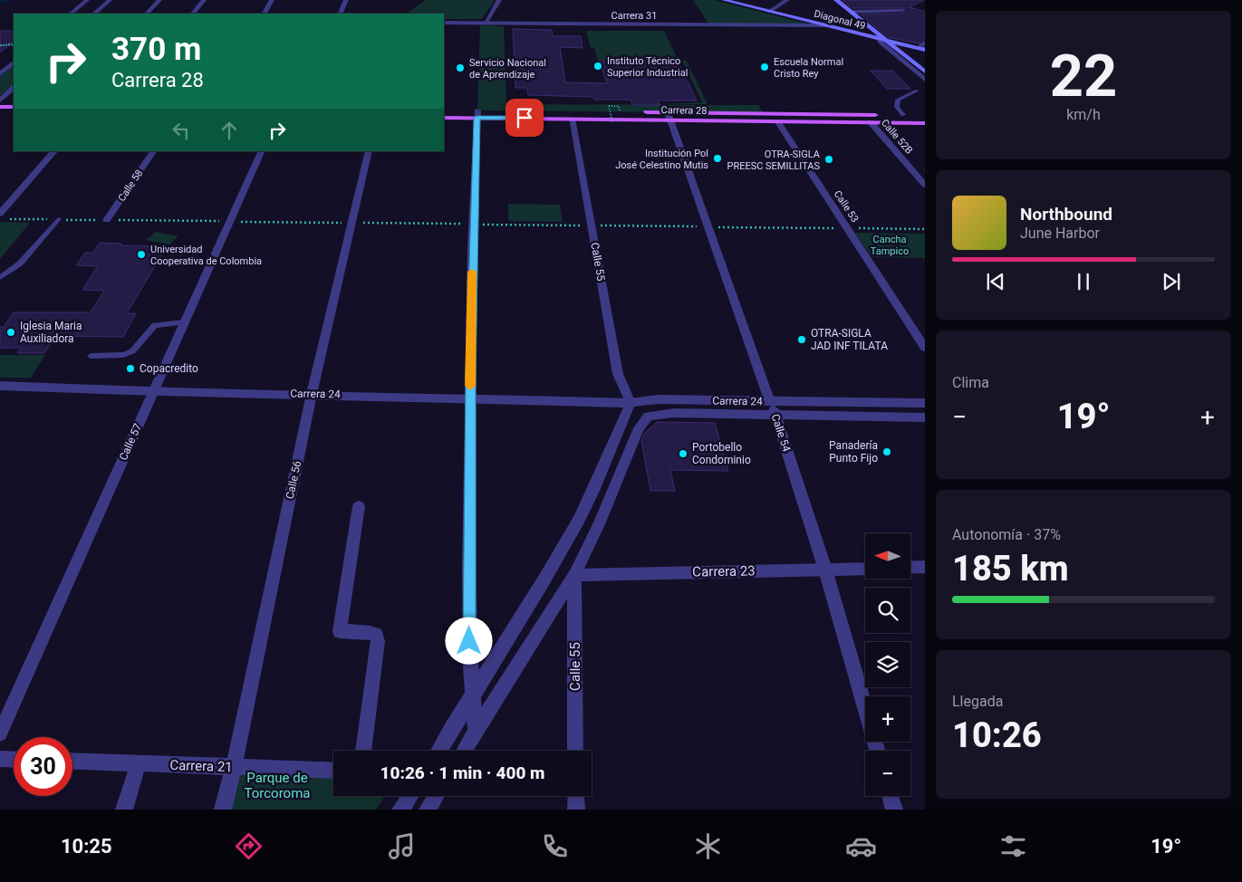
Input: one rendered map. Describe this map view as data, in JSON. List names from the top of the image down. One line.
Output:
{"streets":{"main road":["Diagonal 49","Carrera 28"],"street":["Carrera 31","Calle 52B","Calle 58","Calle 53","Calle 55","Carrera 24","Calle 54","Calle 57","Calle 56","Carrera 23","Carrera 21"]},"crossings":[["Carrera 31","Diagonal 49"],["Carrera 28","Calle 52B"],["Carrera 28","Calle 53"],["Carrera 28","Calle 55"],["Carrera 28","Calle 54"],["Calle 55","Carrera 24"],["Calle 55","Carrera 23"],["Carrera 24","Calle 54"],["Carrera 24","Calle 57"],["Carrera 24","Calle 56"],["Calle 54","Carrera 23"],["Calle 56","Carrera 21"]],"parks":["Cancha Tampico","Parque de Torcoroma"],"places":["Instituto Técnico Superior Industrial","Escuela Normal Cristo Rey","Servicio Nacional de Aprendizaje","Institución Pol José Celestino Mutis","OTRA-SIGLA PREESC SEMILLITAS","Universidad Cooperativa de Colombia","Iglesia Maria Auxiliadora","OTRA-SIGLA JAD INF TILATA","Copacredito","Panadería Punto Fijo","Portobello Condominio"],"north":"left","page":{"tile":[["22","km/h"],"Clima",["Autonomía · 37%","185 km"],["Llegada","10:26"]],"turn":["370 m","Carrera 28"],"song":["Northbound","June Harbor"],"heat":["−","19°","+"],"map_buttons":["+","−"],"limit":"30","trip":"10:26 · 1 min · 400 m","tabs":["10:25","19°"]}}
